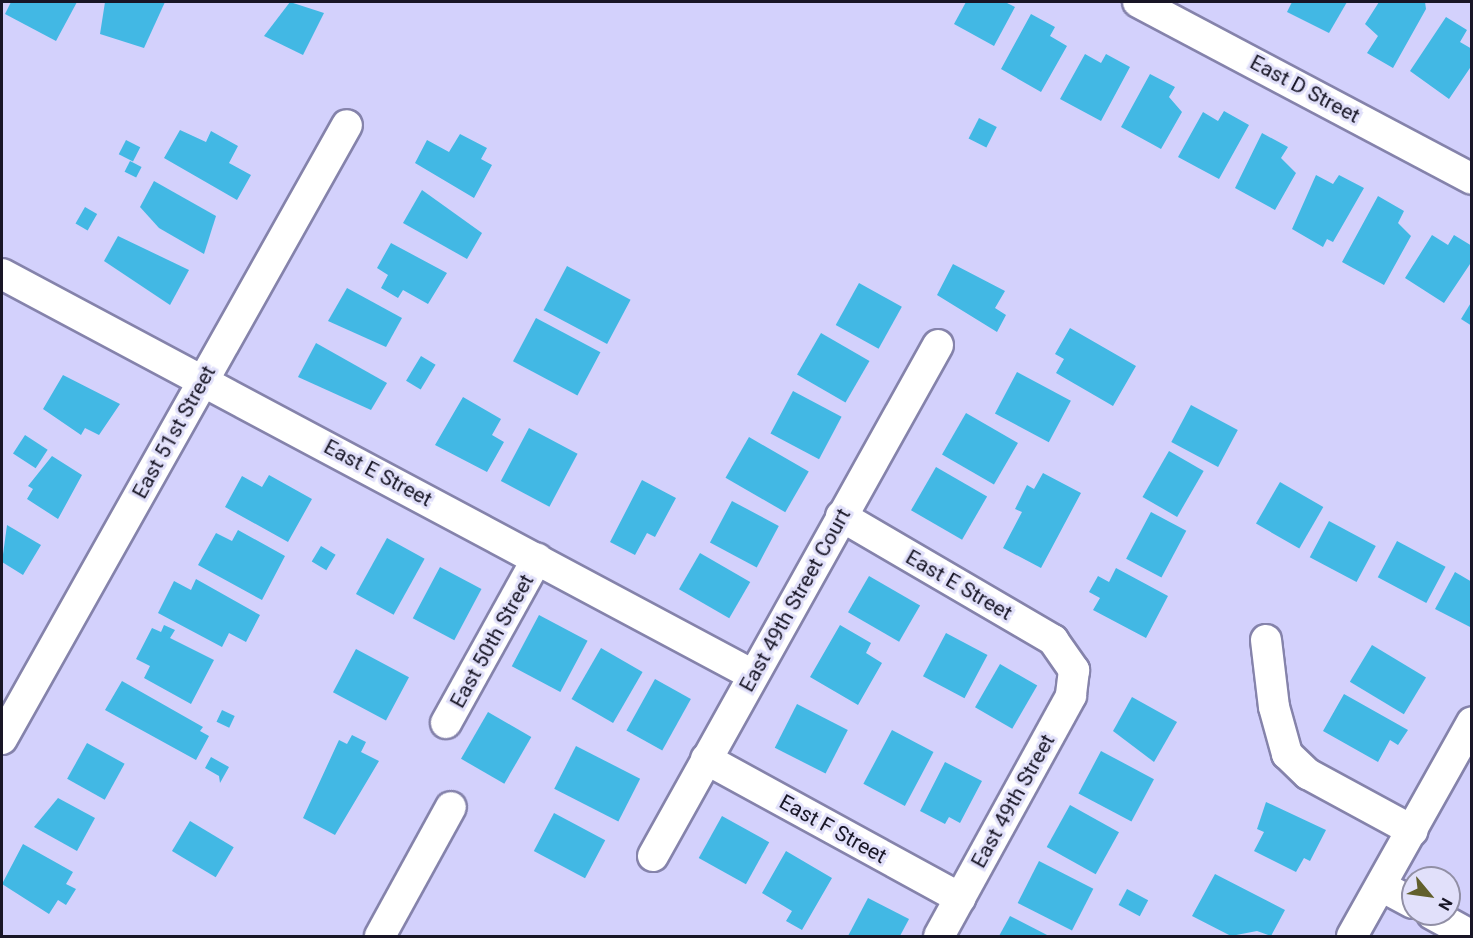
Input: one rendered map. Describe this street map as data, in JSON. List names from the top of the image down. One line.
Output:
{"streets":{"street":["East D Street","East 51st Street","East E Street","East 49th Street Court","East 50th Street","East 49th Street","East F Street"]},"crossings":[["East 51st Street","East E Street"],["East E Street","East 49th Street Court"],["East E Street","East 50th Street"],["East E Street","East 49th Street"],["East 49th Street Court","East F Street"],["East 49th Street","East F Street"]],"north":"bottom right"}
